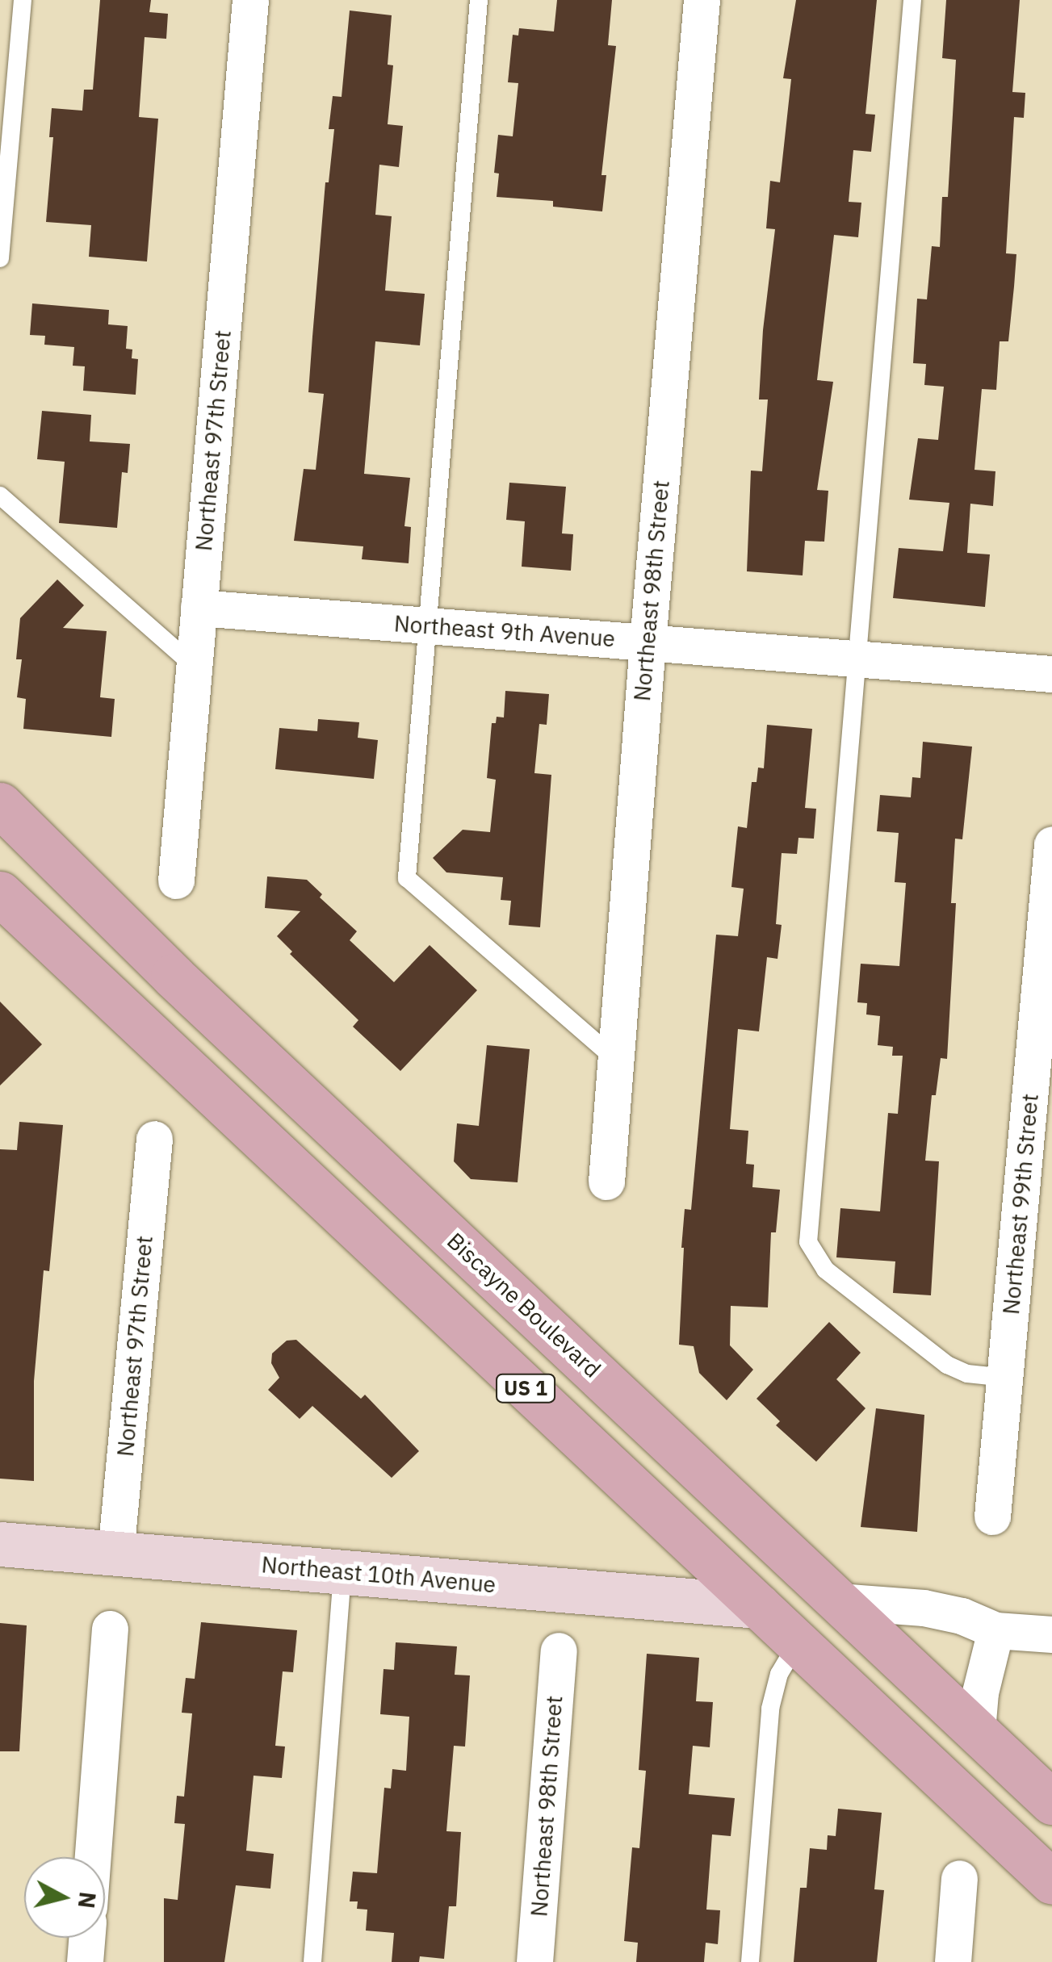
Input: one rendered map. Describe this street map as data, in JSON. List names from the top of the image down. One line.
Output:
{"streets":{"main road":["Biscayne Boulevard","US 1"],"street":["Northeast 97th Street","Northeast 98th Street","Northeast 9th Avenue","Northeast 99th Street","Northeast 10th Avenue"]},"crossings":[["Northeast 97th Street","Northeast 9th Avenue"],["Northeast 97th Street","Northeast 10th Avenue"],["Northeast 98th Street","Northeast 9th Avenue"],["US 1","Northeast 10th Avenue"]],"north":"right"}
